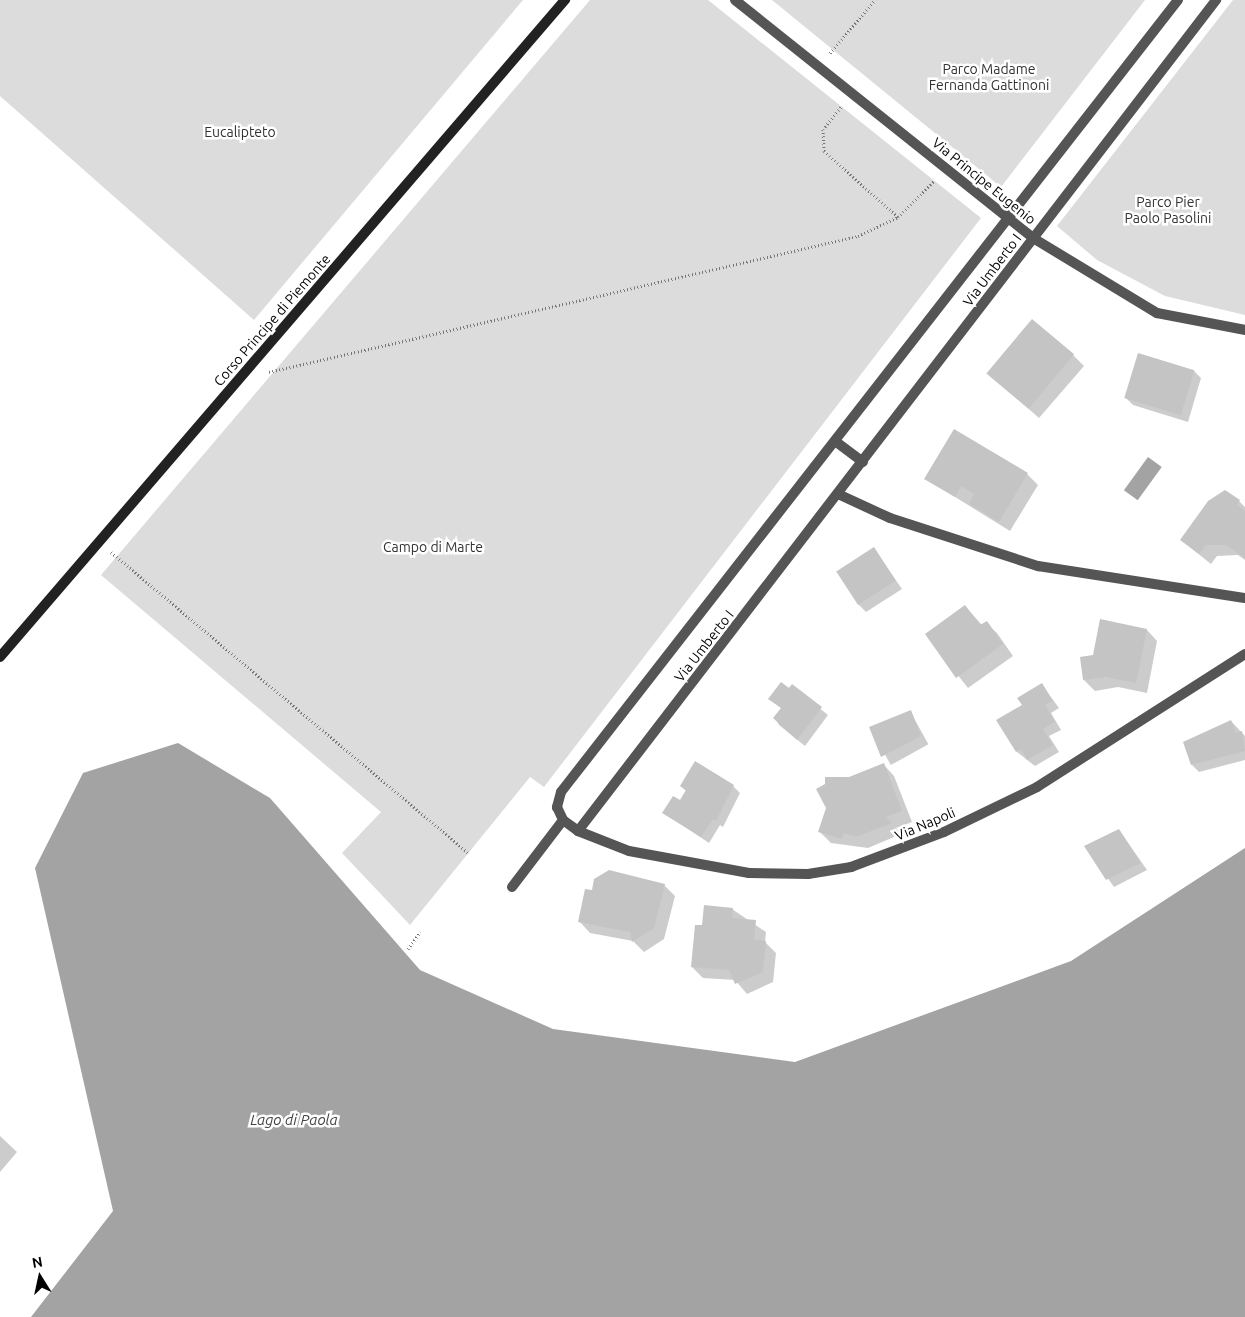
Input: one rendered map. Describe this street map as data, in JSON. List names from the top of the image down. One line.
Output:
{"streets":{"street":["Via Principe Eugenio","Via Umberto I","Corso Principe di Piemonte","Via Napoli"]},"crossings":[["Via Principe Eugenio","Via Umberto I"],["Via Umberto I","Via Napoli"]],"water":["Lago di Paola"],"parks":["Parco Madame Fernanda Gattinoni","Eucalipteto","Parco Pier Paolo Pasolini","Campo di Marte"],"north":"top"}
